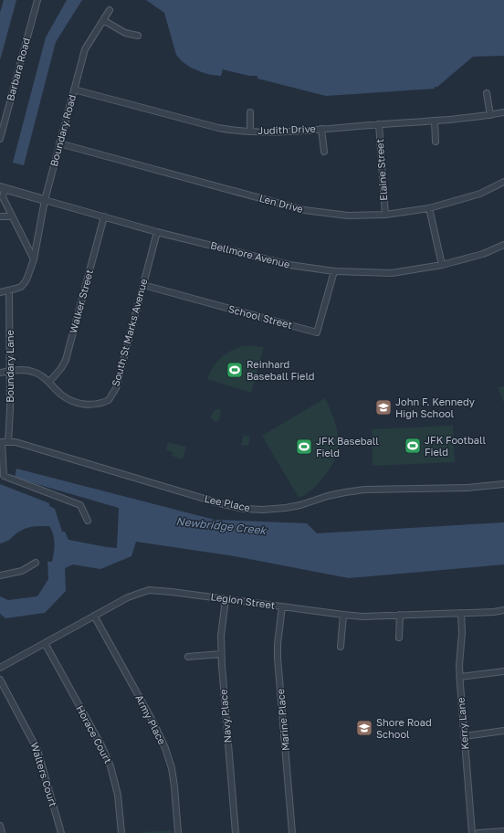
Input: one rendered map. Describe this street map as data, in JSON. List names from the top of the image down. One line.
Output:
{"streets":{"street":["Barbara Road","Judith Drive","Boundary Road","Elaine Street","Len Drive","Bellmore Avenue","Walker Street","School Street","South St Marks Avenue","Boundary Lane","Lee Place","Legion Street","Navy Place","Army Place","Marine Place","Kerry Lane","Horace Court","Walters Court"]},"crossings":[["Judith Drive","Boundary Road"],["Judith Drive","Elaine Street"],["Boundary Road","Len Drive"],["Boundary Road","Bellmore Avenue"],["Boundary Road","Boundary Lane"],["Elaine Street","Len Drive"],["Bellmore Avenue","Walker Street"],["Bellmore Avenue","School Street"],["Bellmore Avenue","South St Marks Avenue"],["Walker Street","South St Marks Avenue"],["School Street","South St Marks Avenue"],["South St Marks Avenue","Boundary Lane"],["Boundary Lane","Lee Place"],["Legion Street","Navy Place"],["Legion Street","Army Place"],["Legion Street","Marine Place"],["Legion Street","Kerry Lane"],["Legion Street","Horace Court"]],"water":["Newbridge Creek"],"places":{"sports":["Reinhard Baseball Field","JFK Football Field","JFK Baseball Field"],"school or university":["John F. Kennedy High School","Shore Road School"]}}
